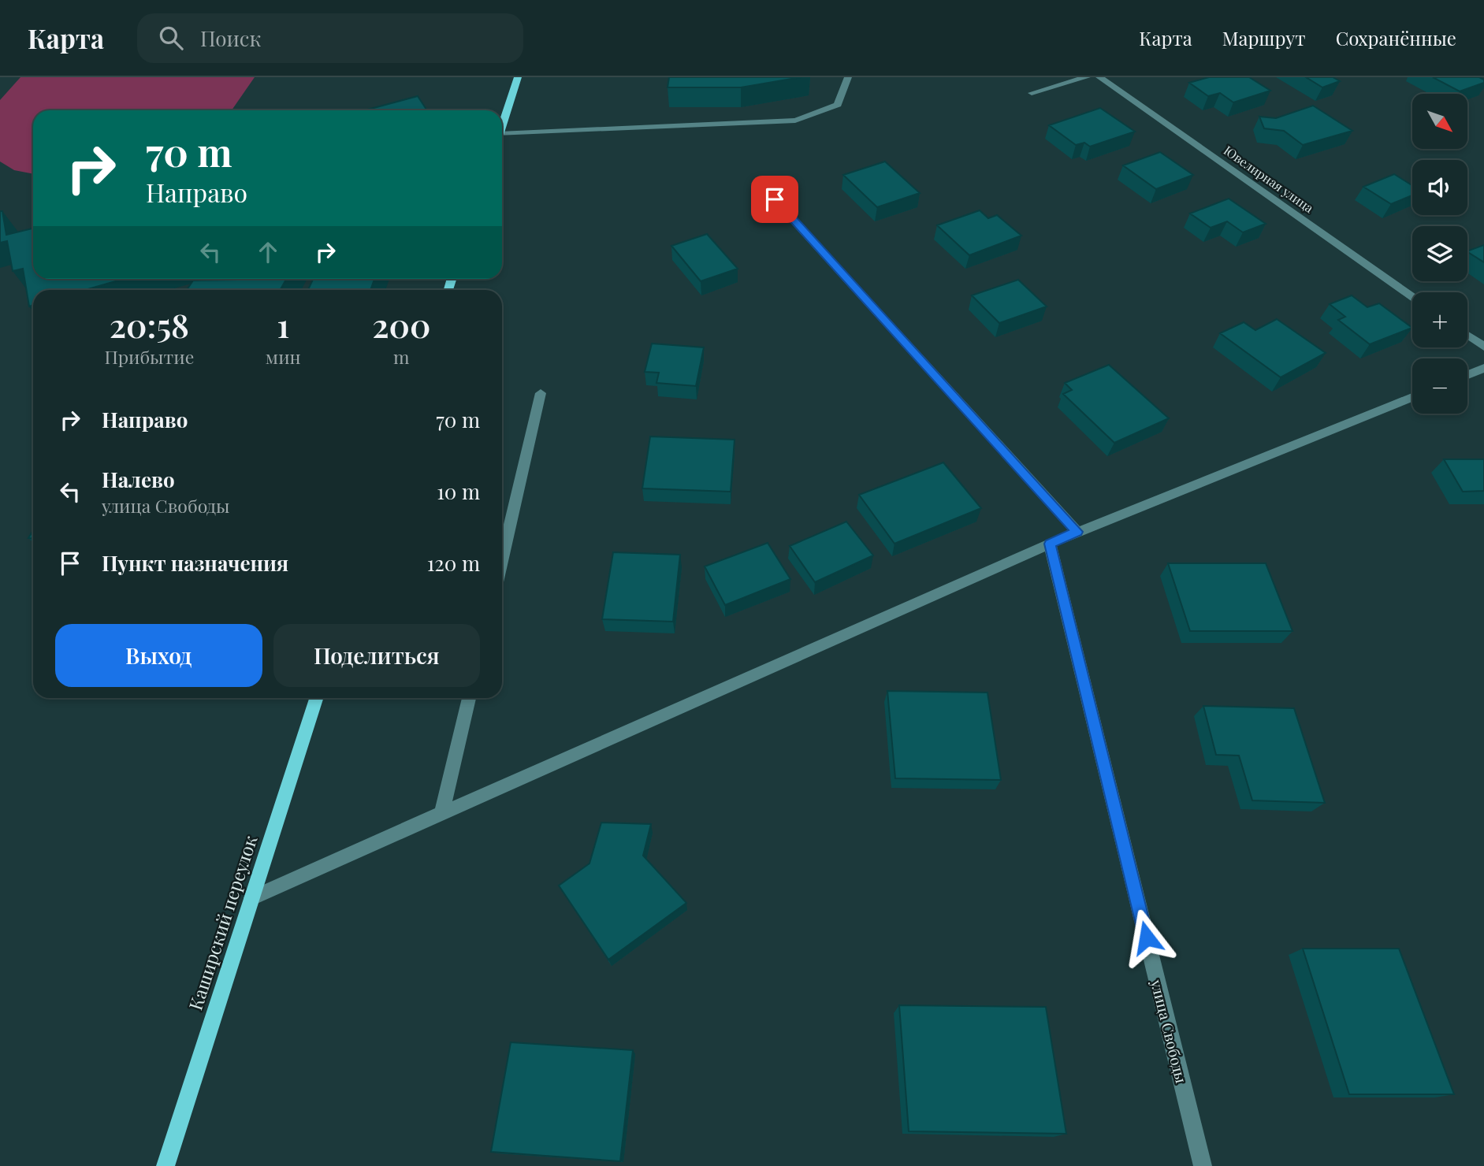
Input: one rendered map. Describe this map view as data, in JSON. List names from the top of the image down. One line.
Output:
{"streets":{"main road":["Каширский переулок"],"street":["Ювелирная улица","улица Свободы"]},"north":"bottom right","page":{"header":"Карта","search":"Поиск","nav":["Карта","Маршрут","Сохранённые"],"map_buttons":["+","−"],"turn":["70 m","Направо"],"eta":["20:58","Прибытие","1","мин","200","m"],"list":[{"name":"Направо","value":"70 m"},{"name":"Налево","note":"улица Свободы","value":"10 m"},{"name":"Пункт назначения","value":"120 m"}],"buttons":["Выход","Поделиться"]}}
